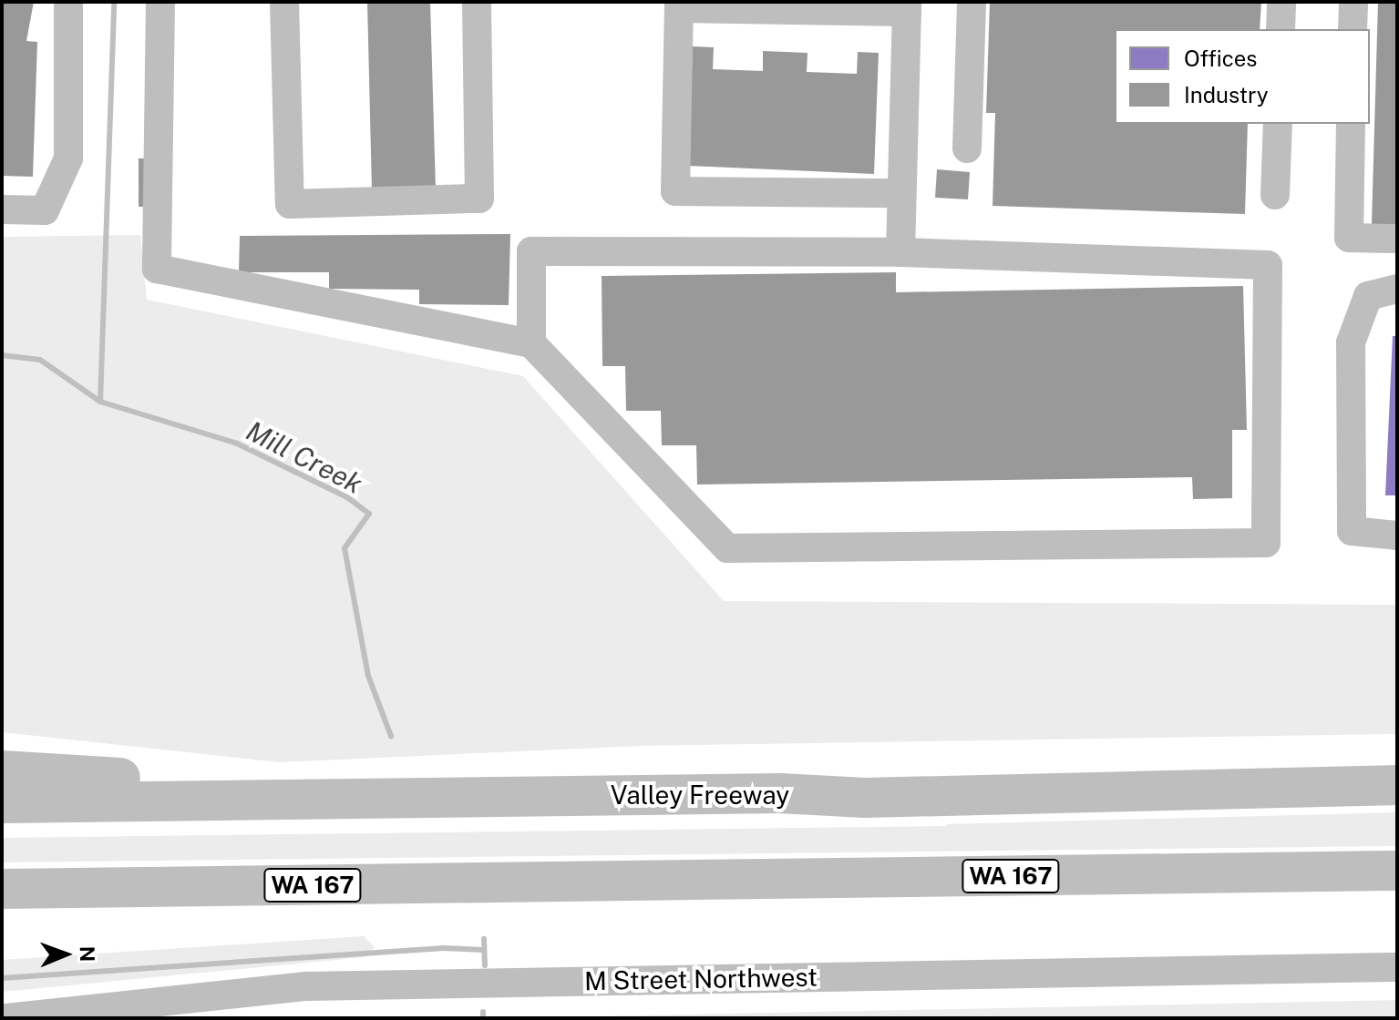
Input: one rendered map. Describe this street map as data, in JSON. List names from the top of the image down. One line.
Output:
{"streets":{"highway":["Valley Freeway","WA 167"],"street":["M Street Northwest"]},"water":["Mill Creek"],"legend":["Offices","Industry"],"north":"right"}
